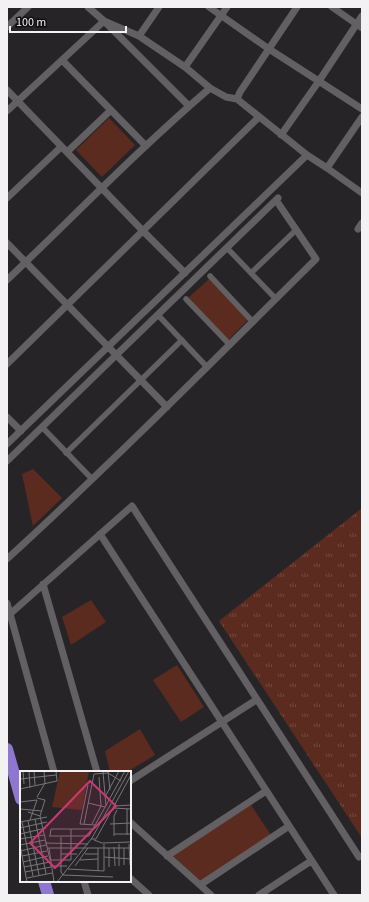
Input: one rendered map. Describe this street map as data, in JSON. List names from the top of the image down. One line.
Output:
{"scale_bar":"100 m"}
